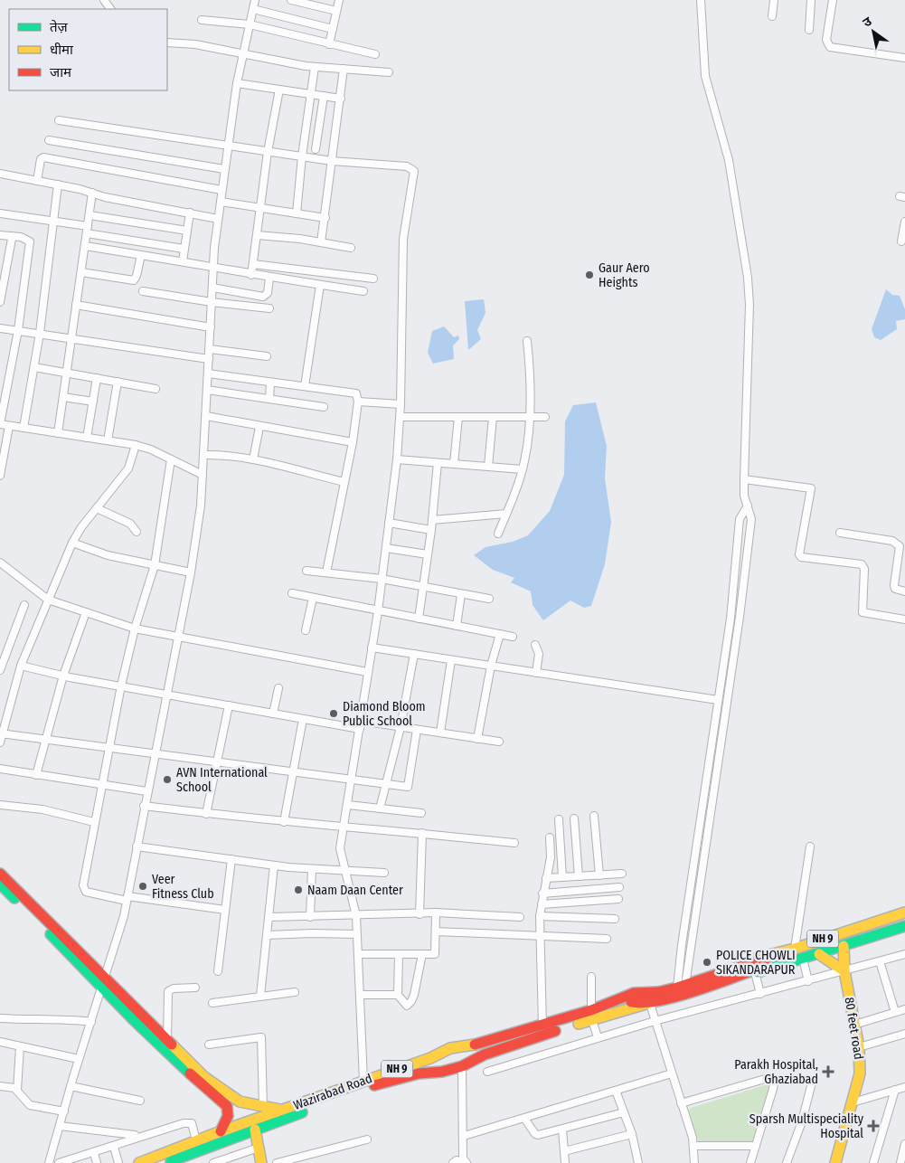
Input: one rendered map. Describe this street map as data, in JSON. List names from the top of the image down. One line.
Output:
{"streets":{"main road":["NH 9","80 feet road","Wazirabad Road"]},"places":{"other":["Gaur Aero Heights","Diamond Bloom Public School","AVN International School","Veer Fitness Club","Naam Daan Center","POLICE CHOWLI SIKANDARAPUR"],"health":["Parakh Hospital, Ghaziabad","Sparsh Multispeciality Hospital"]},"legend":["तेज़","धीमा","जाम"],"north":"top left"}
